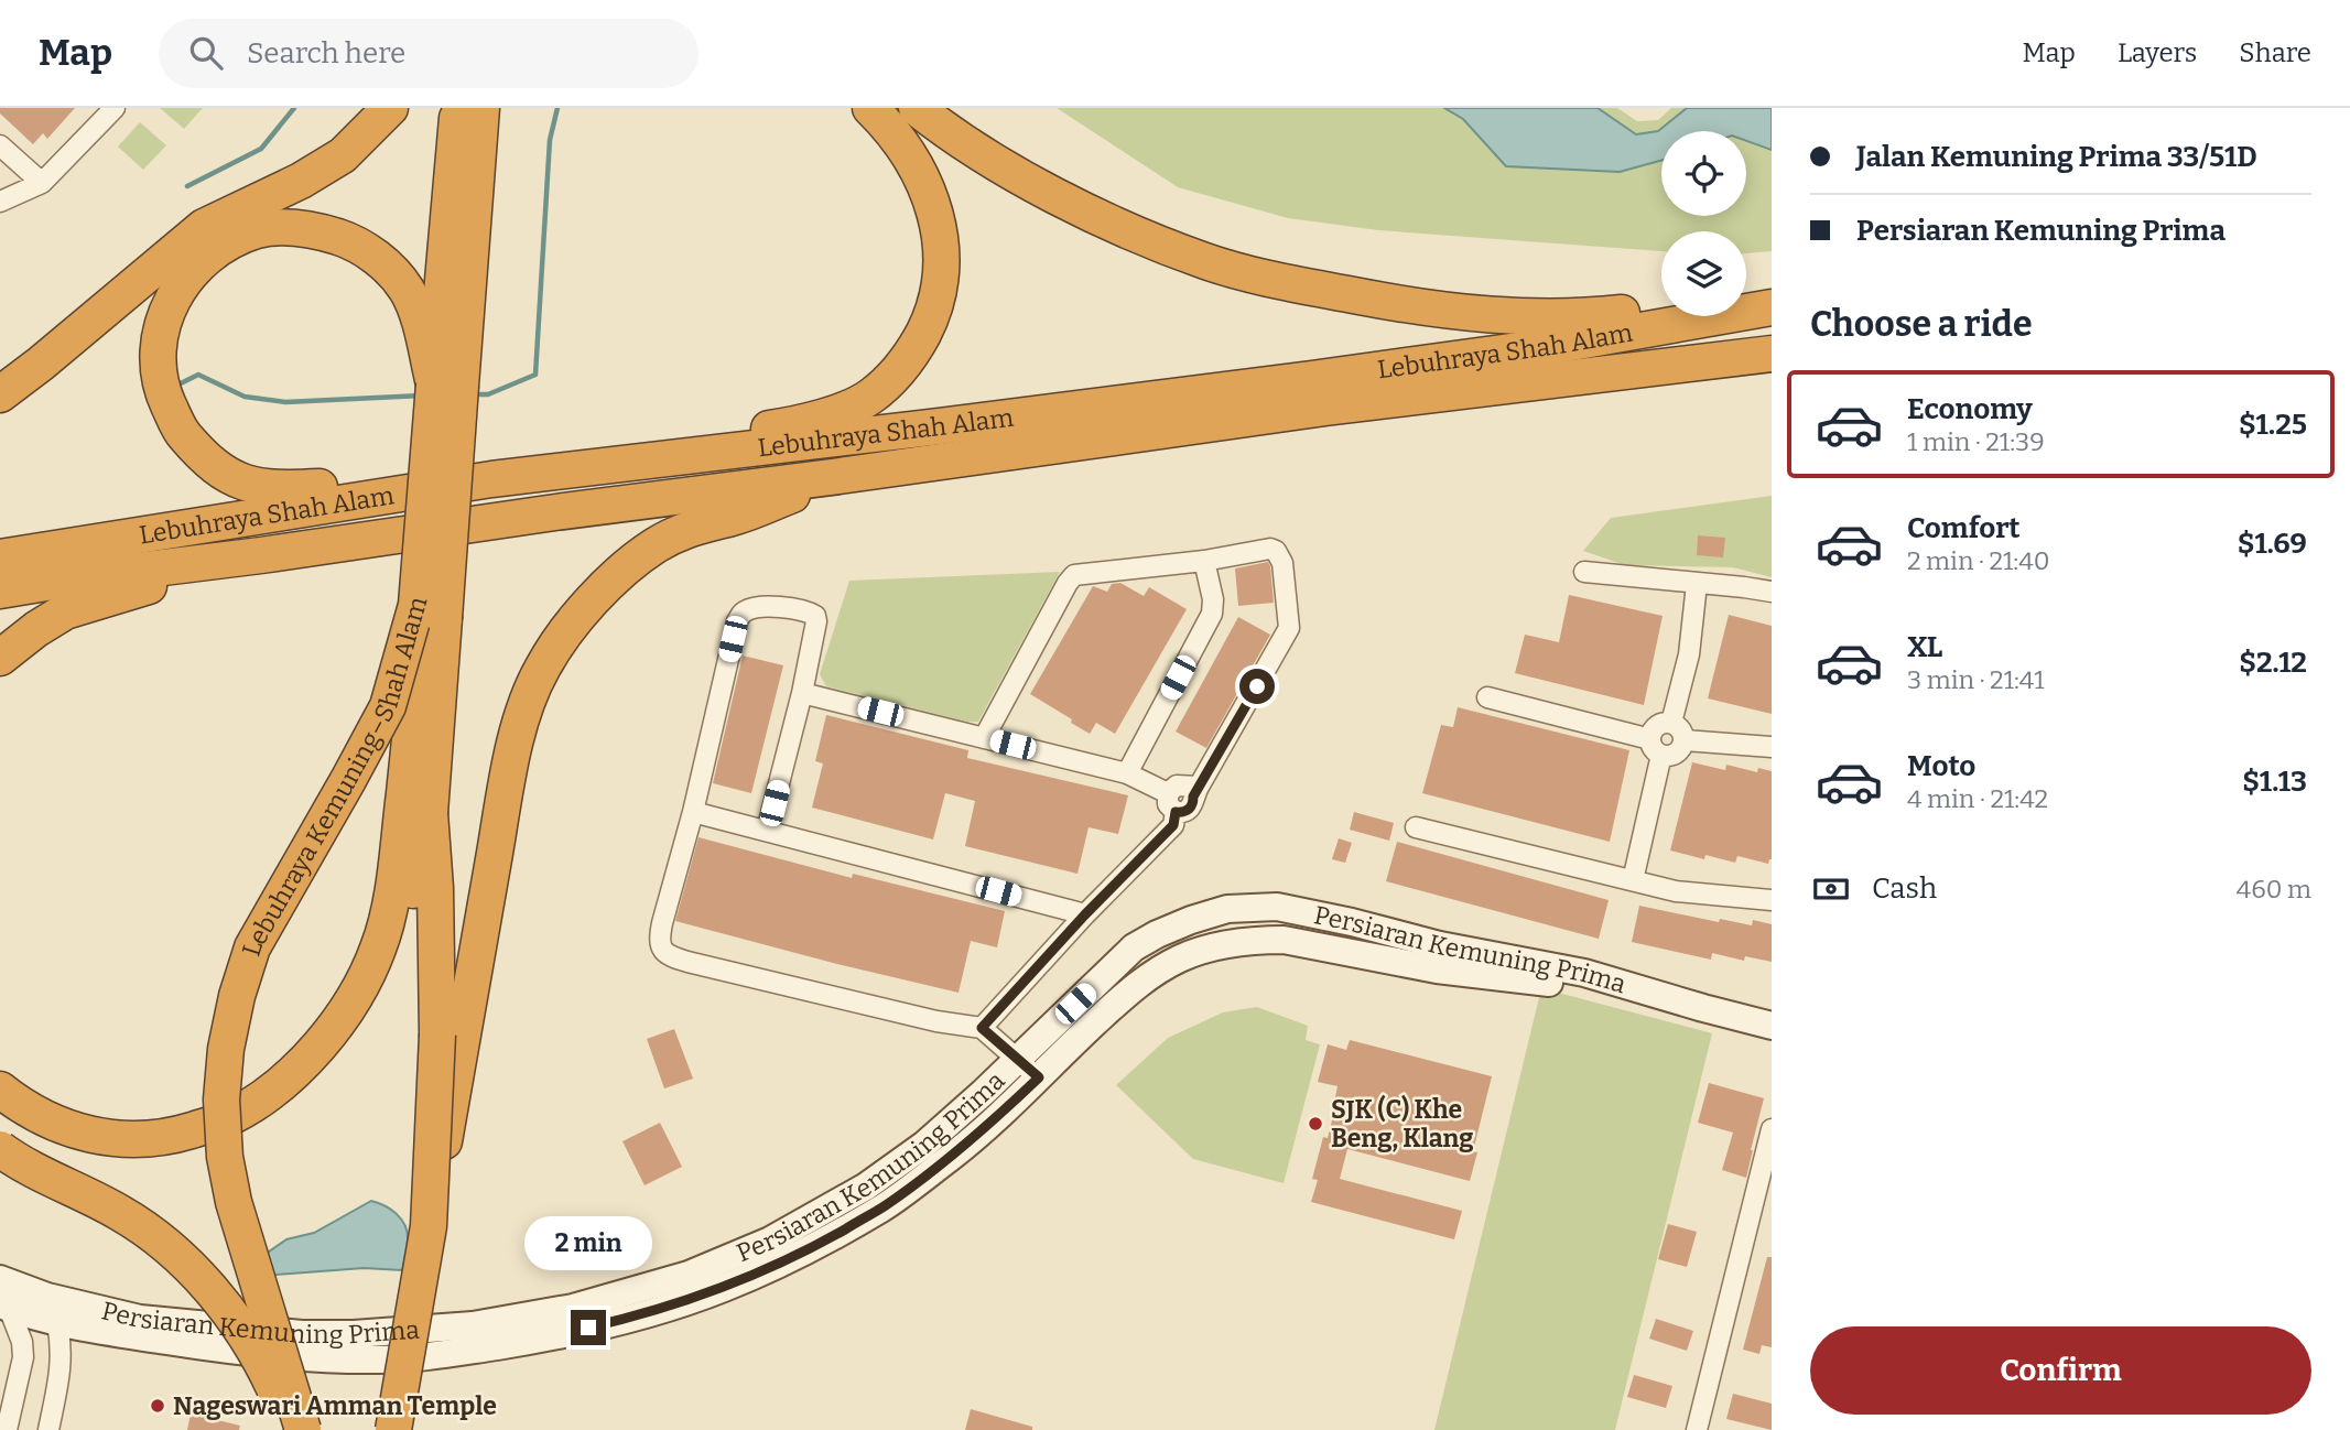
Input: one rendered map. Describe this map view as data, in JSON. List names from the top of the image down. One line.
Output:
{"streets":{"highway":["Lebuhraya Shah Alam","Lebuhraya Kemuning–Shah Alam"],"street":["Persiaran Kemuning Prima"]},"places":["SJK (C) Khe Beng, Klang","Nageswari Amman Temple"],"page":{"header":"Map","search":"Search here","nav":["Map","Layers","Share"],"banner":["Jalan Kemuning Prima 33/51D","Persiaran Kemuning Prima"],"heading":"Choose a ride","list":[{"name":"Economy","note":"1 min · 21:39","value":"$1.25"},{"name":"Comfort","note":"2 min · 21:40","value":"$1.69"},{"name":"XL","note":"3 min · 21:41","value":"$2.12"},{"name":"Moto","note":"4 min · 21:42","value":"$1.13"}],"pay":["Cash","460 m"],"bubble":"2 min","buttons":"Confirm"}}
